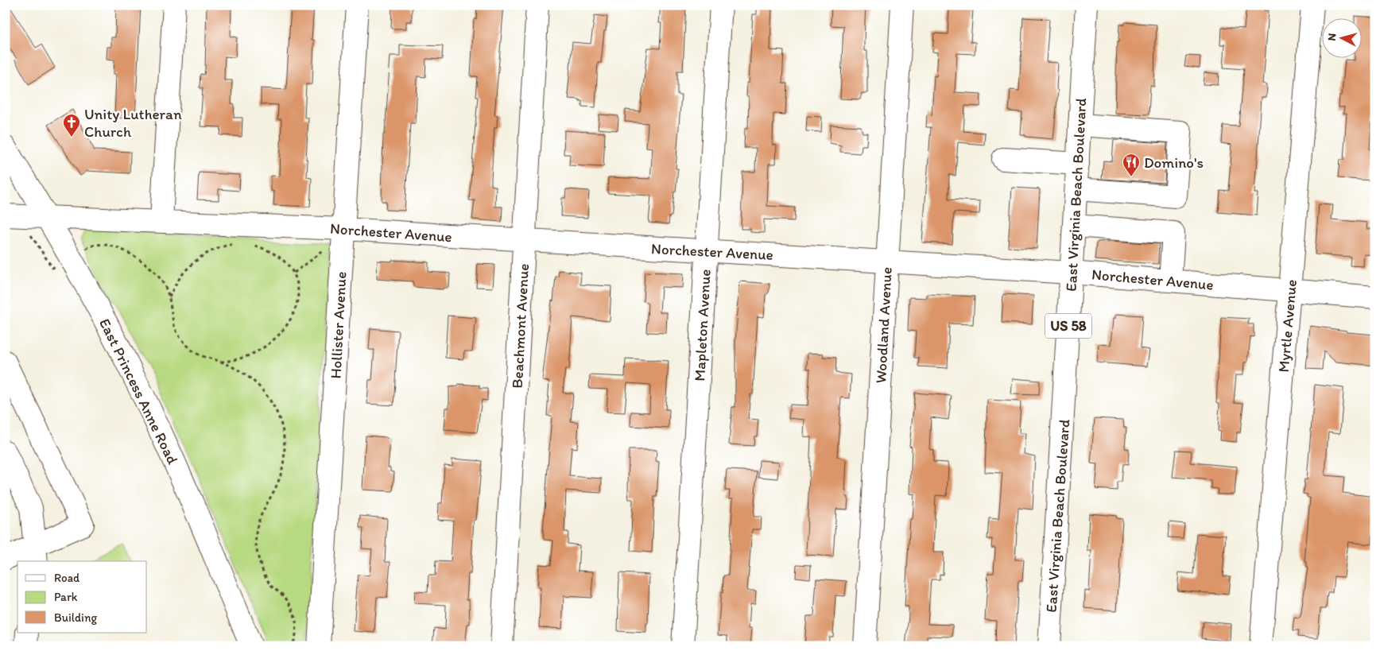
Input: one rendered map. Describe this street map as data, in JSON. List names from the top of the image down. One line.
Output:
{"streets":{"street":["East Virginia Beach Boulevard","Norchester Avenue","Hollister Avenue","Mapleton Avenue","Woodland Avenue","Beachmont Avenue","US 58","Myrtle Avenue","East Princess Anne Road"]},"crossings":[["East Virginia Beach Boulevard","Norchester Avenue"],["Norchester Avenue","Hollister Avenue"],["Norchester Avenue","Mapleton Avenue"],["Norchester Avenue","Woodland Avenue"],["Norchester Avenue","Beachmont Avenue"],["Norchester Avenue","Myrtle Avenue"],["Norchester Avenue","East Princess Anne Road"]],"places":{"church":["Unity Lutheran Church"],"restaurant":["Domino's"]},"legend":["Road","Park","Building"],"north":"left"}
